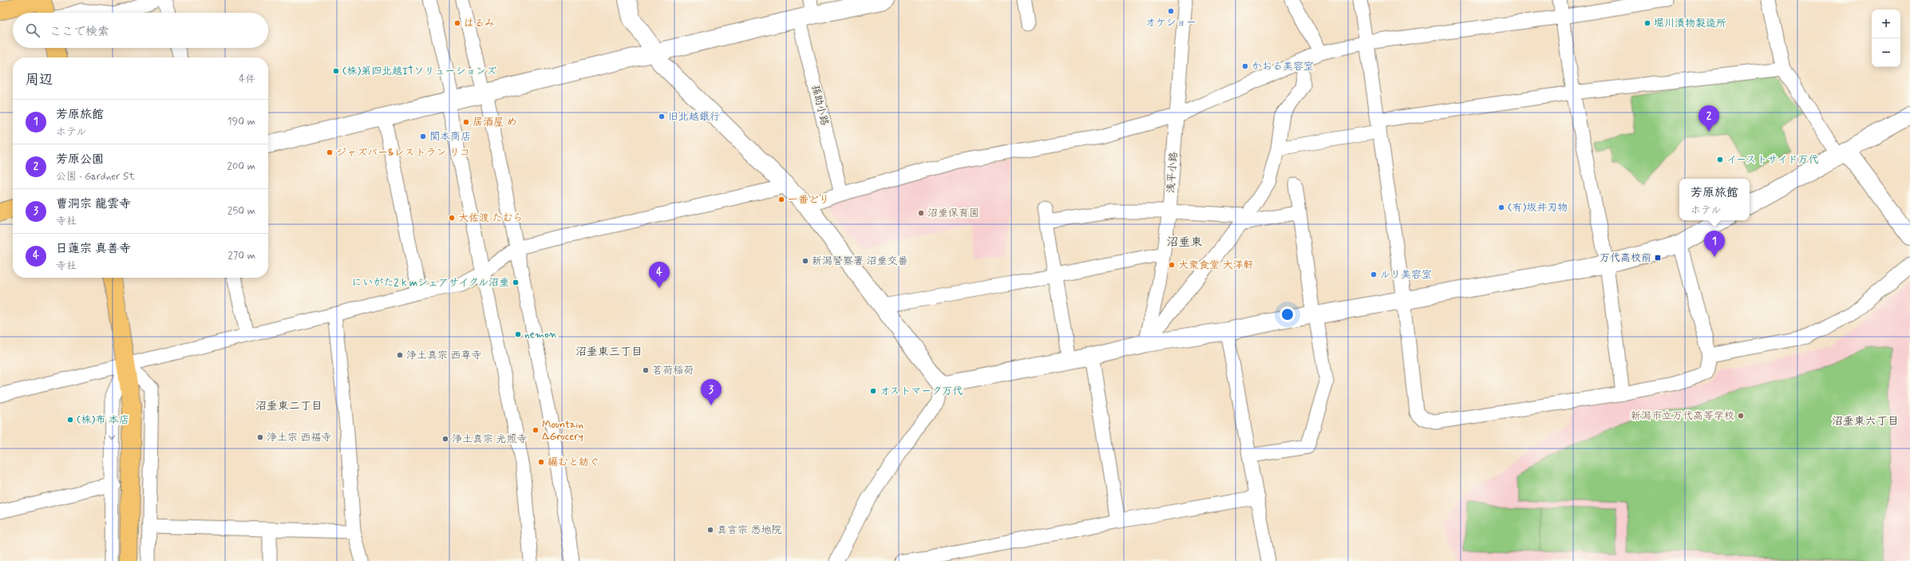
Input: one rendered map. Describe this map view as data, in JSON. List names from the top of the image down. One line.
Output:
{"streets":{"street":["孫助小路","浅平小路"]},"districts":["沼垂東","沼垂東三丁目","沼垂東二丁目","沼垂東六丁目"],"places":{"other":["オケショー","はるみ","堀川漬物製造所","かおる美容室","(株)第四北越ITソリューションズ","旧北越銀行","居酒屋 め","関本商店","ジャズバー&レストラン リコ","イーストサイド万代","一番どり","(有)坂井刃物","沼垂保育園","大佐渡 たむら","新潟警察署 沼垂交番","大衆食堂 大洋軒","ルリ美容室","にいがた2ｋmシェアサイクル沼垂","nemon","浄土真宗 西尊寺","茗荷稲荷","オストマーク万代","新潟市立万代高等学校","(株)布 本店","Mountain △Grocery","浄土宗 西福寺","浄土真宗 光照寺","編むと紡ぐ","真言宗 悉地院"],"transit":["万代高校前"]},"page":{"map_buttons":["+","−"],"search":"ここで検索","heading":["周辺","4件"],"list":[{"mark":"1","name":"芳原旅館","note":"ホテル","value":"190 m"},{"mark":"2","name":"芳原公園","note":"公園 · Gardner St","value":"200 m"},{"mark":"3","name":"曹洞宗 龍雲寺","note":"寺社","value":"250 m"},{"mark":"4","name":"日蓮宗 真善寺","note":"寺社","value":"270 m"}],"pins":["2","1","4","3"],"popup":["芳原旅館","ホテル"]}}
